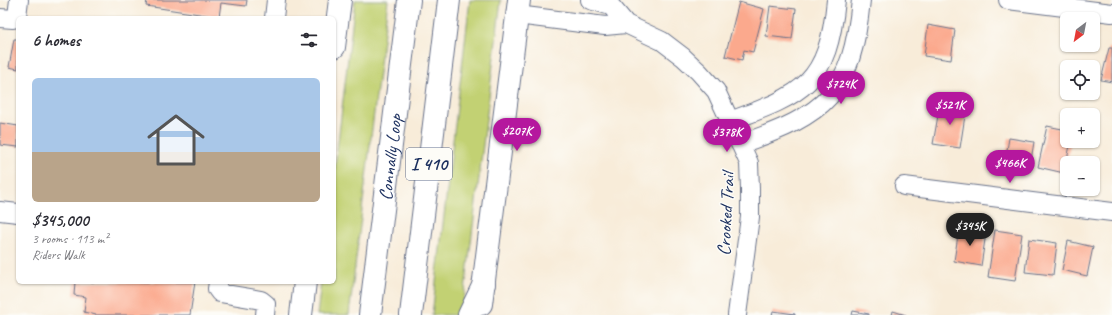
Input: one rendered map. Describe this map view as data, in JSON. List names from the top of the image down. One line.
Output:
{"streets":{"main road":["Connally Loop","I 410"],"street":["Crooked Trail"]},"north":"bottom left","page":{"map_buttons":["+","−"],"heading":"6 homes","list":[{"name":"$345,000","note":"3 rooms · 113 m² · Riders Walk"}],"price":["$724K","$521K","$207K","$378K","$466K","$345K"]}}
